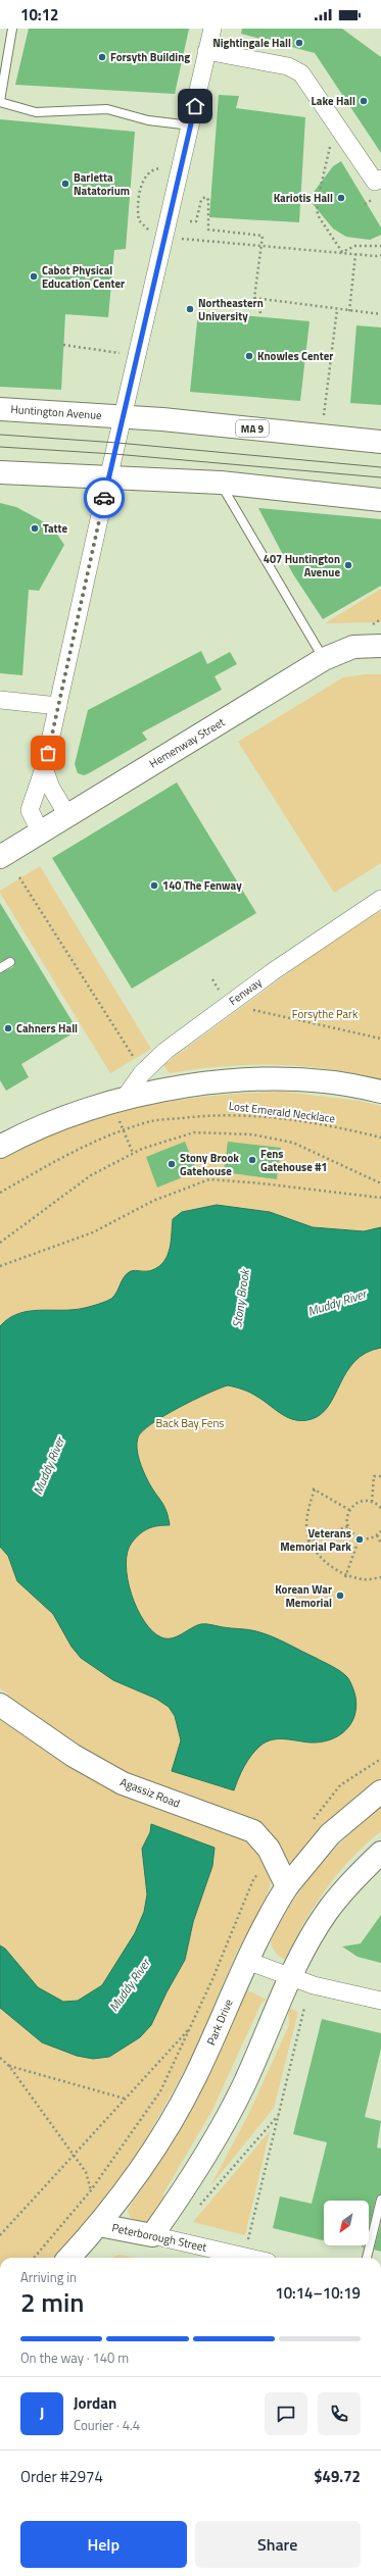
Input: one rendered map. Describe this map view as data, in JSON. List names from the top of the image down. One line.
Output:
{"streets":{"main road":["Huntington Avenue","MA 9","Hemenway Street","Agassiz Road","Park Drive","Peterborough Street"],"street":["Fenway"],"path":["Lost Emerald Necklace"]},"crossings":[["Agassiz Road","Park Drive"],["Park Drive","Peterborough Street"]],"water":["Stony Brook","Muddy River"],"parks":["Forsythe Park","Back Bay Fens"],"places":["Nightingale Hall","Forsyth Building","Lake Hall","Barletta Natatorium","Kariotis Hall","Cabot Physical Education Center","Northeastern University","Knowles Center","Tatte","407 Huntington Avenue","140 The Fenway","Cahners Hall","Fens Gatehouse #1","Stony Brook Gatehouse","Veterans Memorial Park","Korean War Memorial"],"north":"bottom left","page":{"status":"10:12","heading":["2 min","Arriving in","10:14–10:19"],"panel":["Jordan","Courier · 4.4","Order #2974","$49.72"],"bar":"On the way · 140 m","round":"J","buttons":["Help","Share"]}}
